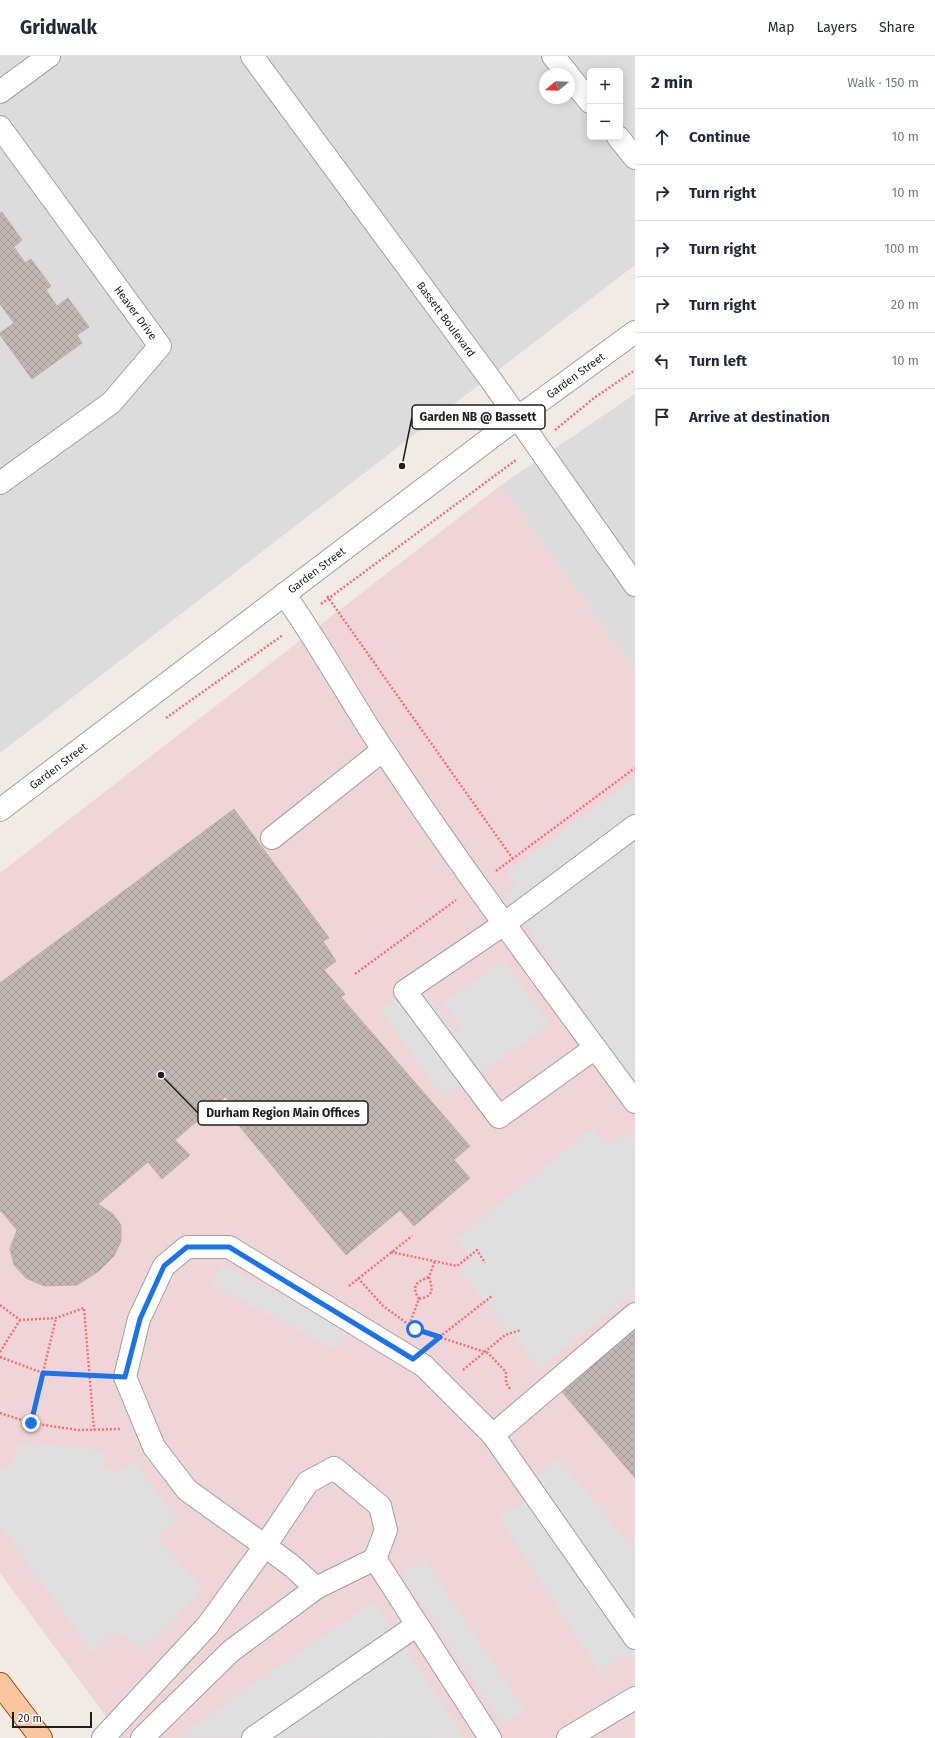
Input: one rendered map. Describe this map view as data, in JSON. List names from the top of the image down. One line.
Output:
{"streets":{"street":["Heaver Drive","Bassett Boulevard","Garden Street"]},"crossings":[["Bassett Boulevard","Garden Street"]],"places":["Garden NB @ Bassett","Durham Region Main Offices"],"scale_bar":"20 m","north":"left","page":{"header":"Gridwalk","nav":["Map","Layers","Share"],"heading":["2 min","Walk · 150 m"],"map_buttons":["+","−"],"list":[["Continue","10 m"],["Turn right","10 m"],["Turn right","100 m"],["Turn right","20 m"],["Turn left","10 m"],"Arrive at destination"],"scale":"20 m"}}
